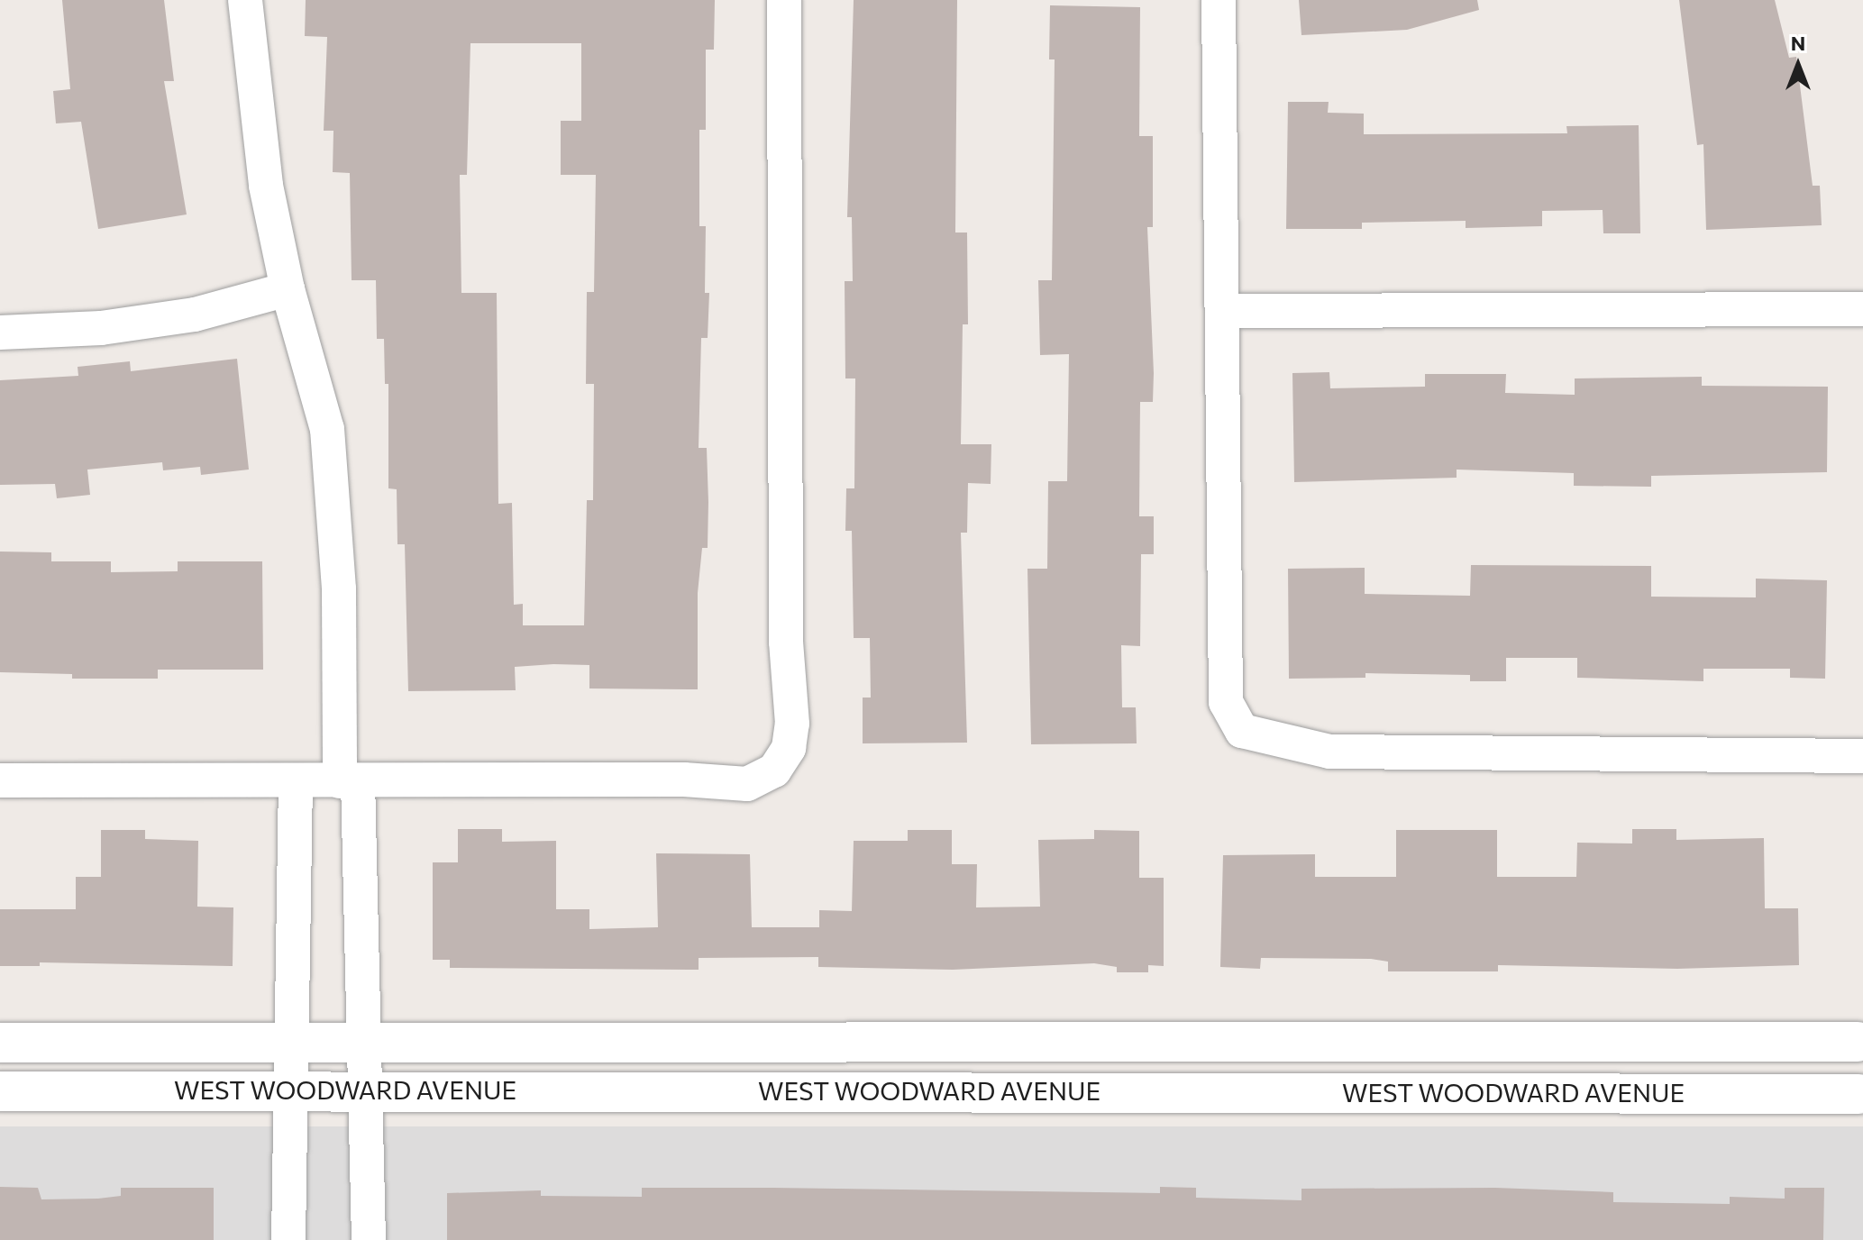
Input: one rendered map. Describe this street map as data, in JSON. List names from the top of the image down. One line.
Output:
{"streets":{"street":["WEST WOODWARD AVENUE"]},"north":"top"}
